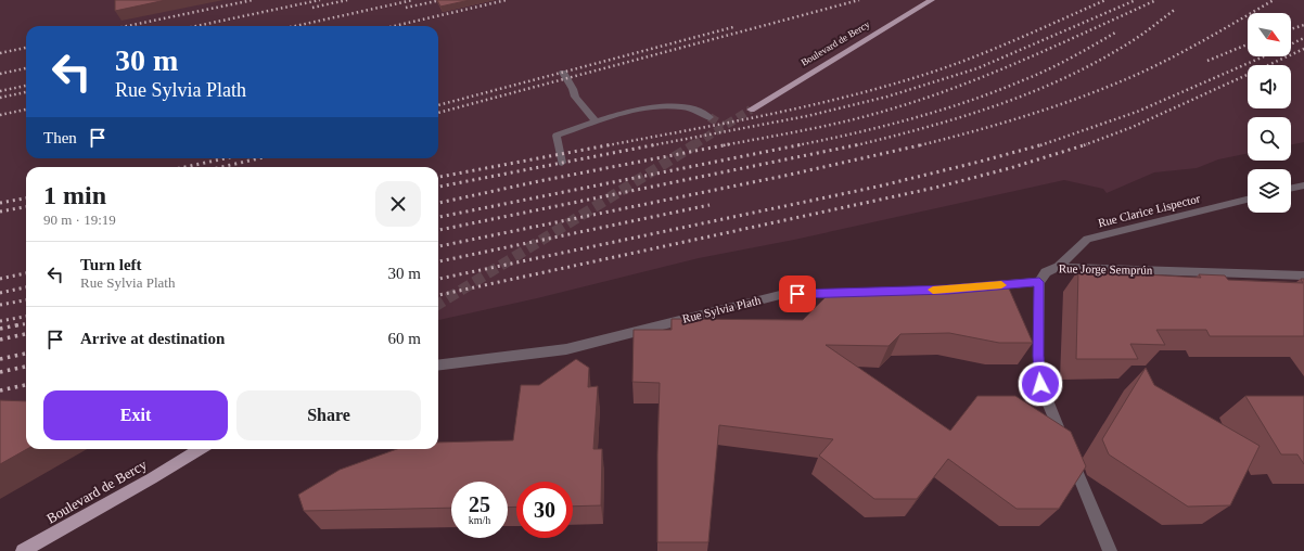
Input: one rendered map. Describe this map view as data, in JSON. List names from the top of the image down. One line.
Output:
{"streets":{"main road":["Boulevard de Bercy"],"street":["Rue Clarice Lispector","Rue Jorge Semprún","Rue Sylvia Plath"]},"crossings":[["Rue Clarice Lispector","Rue Jorge Semprún"]],"north":"bottom right","page":{"turn":["30 m","Rue Sylvia Plath"],"then":"Then","heading":["1 min","90 m · 19:19"],"list":[{"name":"Turn left","note":"Rue Sylvia Plath","value":"30 m"},{"name":"Arrive at destination","value":"60 m"}],"buttons":["Exit","Share"],"speed":"25 km/h","limit":"30"}}
